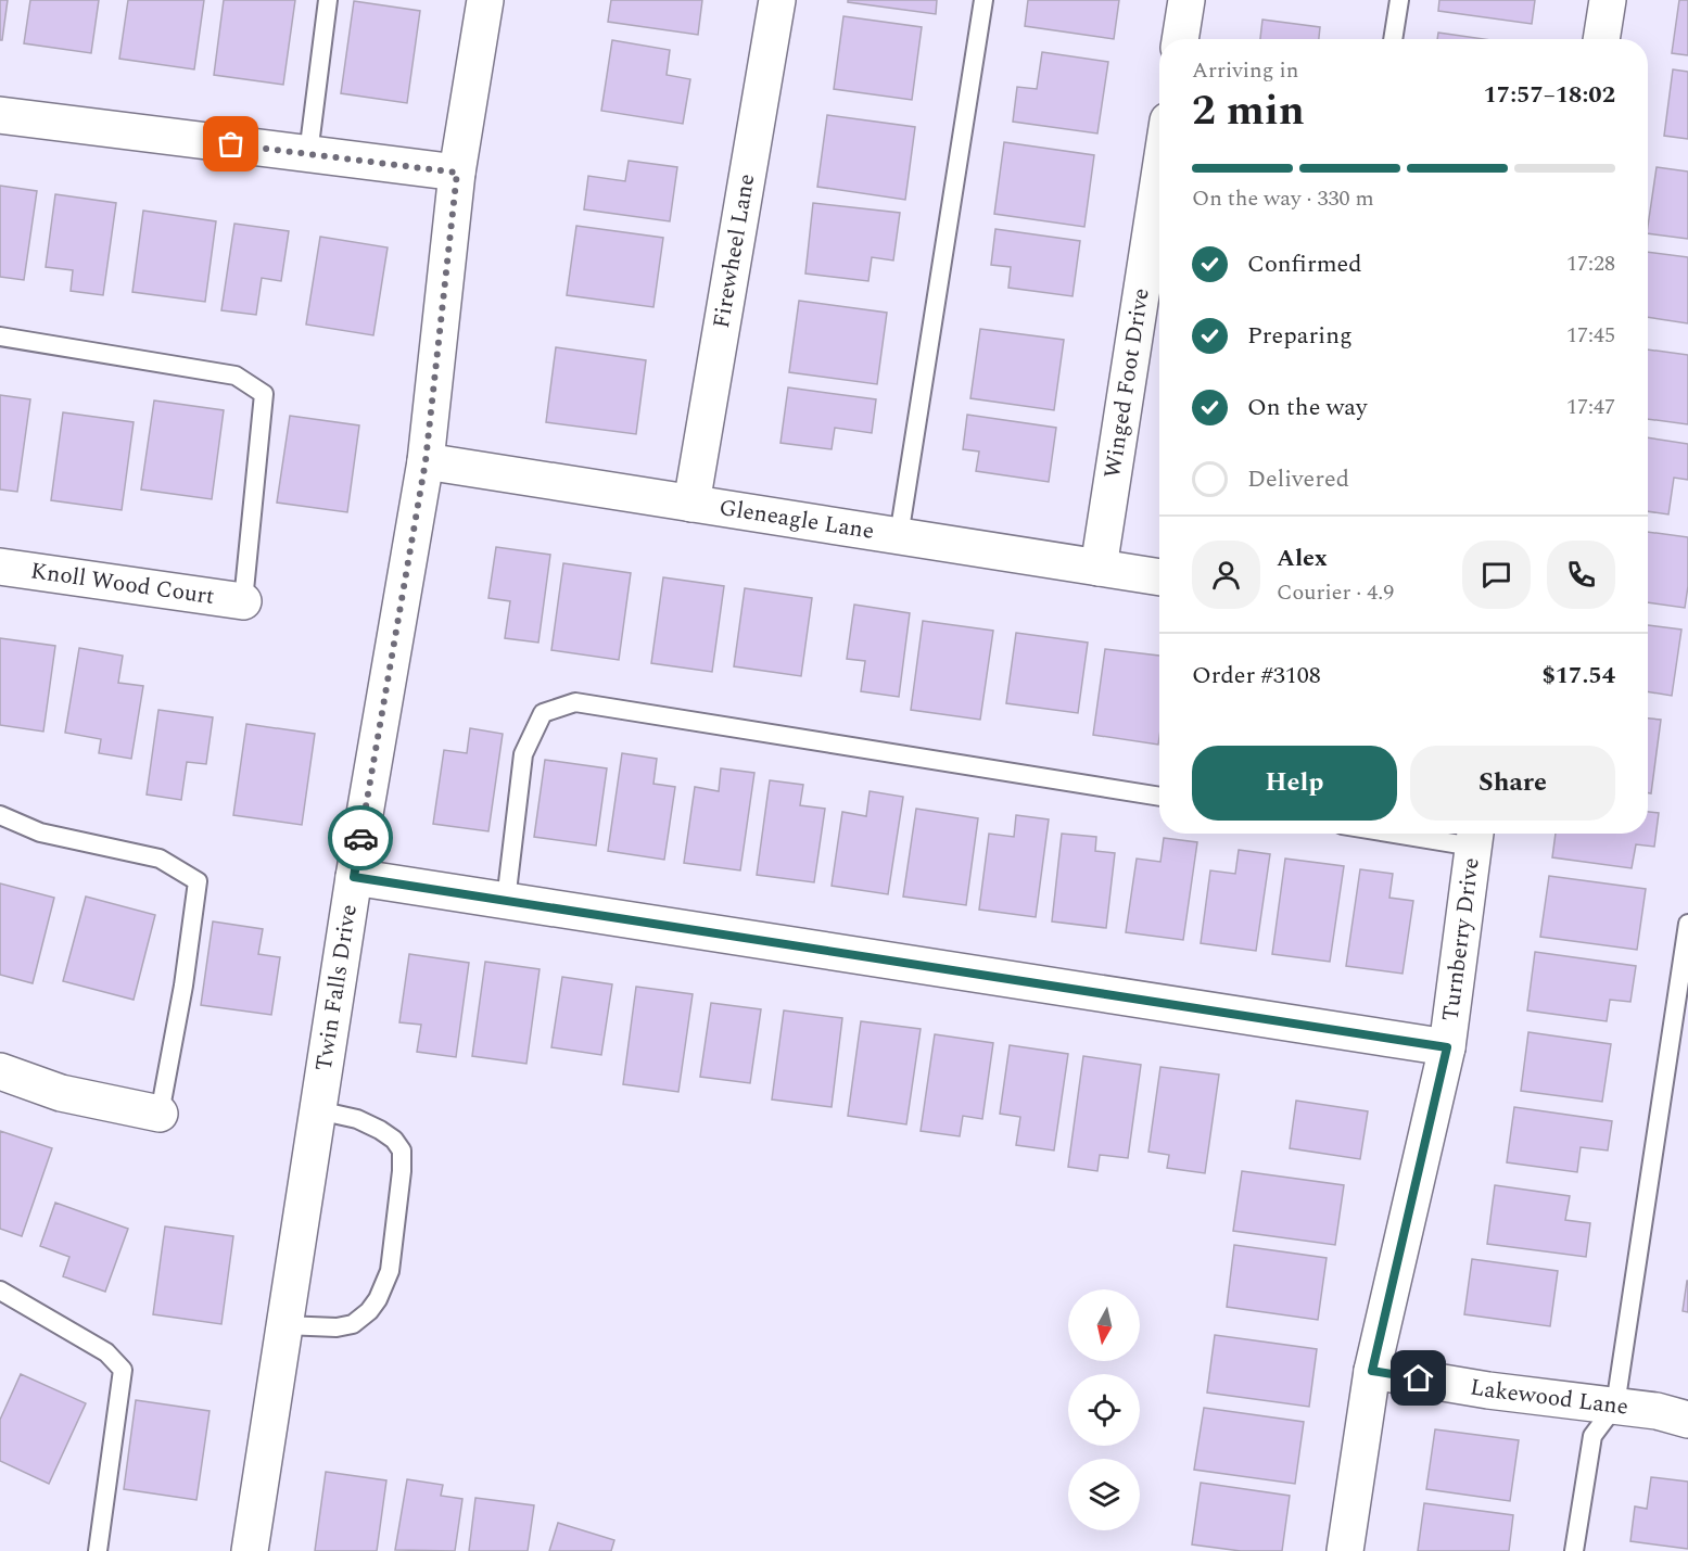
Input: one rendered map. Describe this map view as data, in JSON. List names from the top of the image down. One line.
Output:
{"streets":{"street":["Firewheel Lane","Winged Foot Drive","Gleneagle Lane","Knoll Wood Court","Turnberry Drive","Twin Falls Drive","Lakewood Lane"]},"crossings":[["Firewheel Lane","Gleneagle Lane"],["Winged Foot Drive","Gleneagle Lane"],["Gleneagle Lane","Twin Falls Drive"],["Turnberry Drive","Lakewood Lane"]],"north":"bottom","page":{"heading":["2 min","Arriving in","17:57–18:02"],"panel":["Alex","Courier · 4.9","Order #3108","$17.54"],"bar":"On the way · 330 m","list":[["Confirmed","17:28"],["Preparing","17:45"],["On the way","17:47"],"Delivered"],"buttons":["Help","Share"]}}
